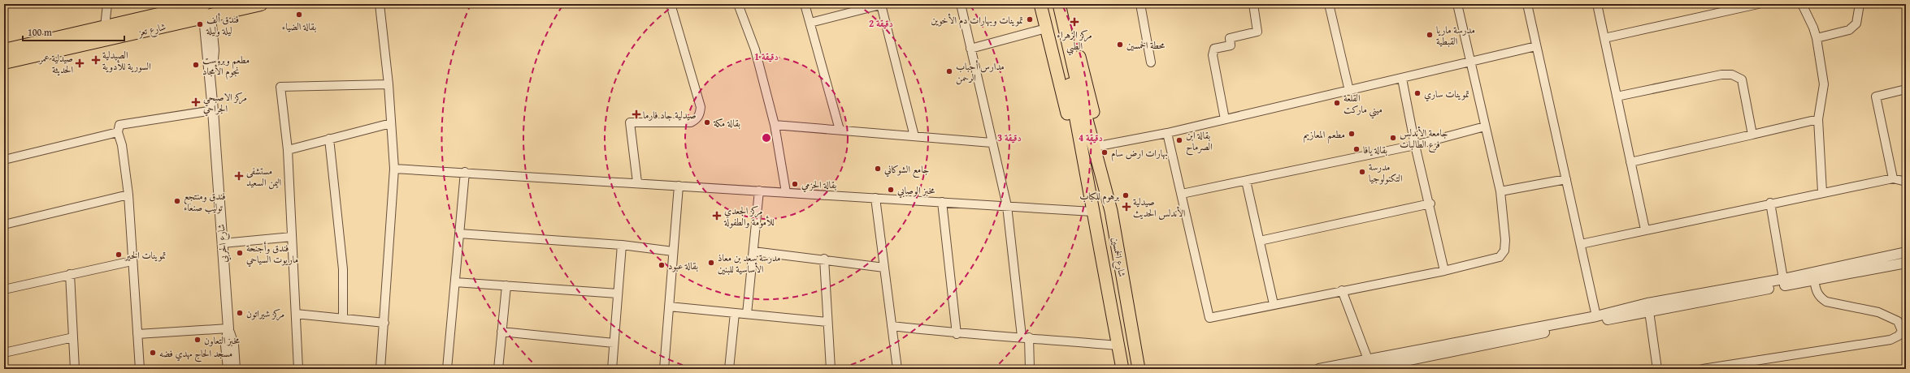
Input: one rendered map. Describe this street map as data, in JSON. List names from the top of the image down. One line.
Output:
{"streets":{"highway":["شارع تعز"],"main road":["شارع الخمسين"],"street":["شارع الحربي"]},"crossings":[["شارع تعز","شارع الحربي"]],"places":{"other":["بقالة الضياء","تموينات وبهارات دم الأخوين","فندق ألف ليلة وليلة","مدرسة ماريا القبطية","محطة الخمسين","مطعم وبروست نجوم الأمجاد","مدارس أحباب الرحمن","تموينات ساري","القلعة ميني ماركت","بقالة مكة","مطعم المعازيم","جامعة الأندلس فرع الطالبات","بقالة ابن الصرماح","بقالة يافا","بهارات ارض سام","جامع الشوكاني","مدرسة التكنولوجيا","بقالة الحزمي","مخبز الوصابي","برهوم للكباب","فندق ومنتجع توليب صنعاء","فندق وأجنحة ماريوت السياحي","تموينات الخير","مدرسة سعد بن معاذ الأساسية للبنين","بقالة عبود","مركز شيراتون","مخبز التعاون","مسجد الحاج مهدي فضه"],"health":["مركز الزهراء الطبي","الصيدلية السورية للأدوية","صيدلية عمر الحديثة","مركز الاصبحي الجراحي","صيدلية جاد فارما","مستشفى اليمن السعيد","صيدلية الأندلس الحديث","مركز الجعدي للأمومة والطفولة"]},"scale_bar":"100 m","rings":["2 دقيقة","1 دقيقة","3 دقيقة","4 دقيقة"]}
